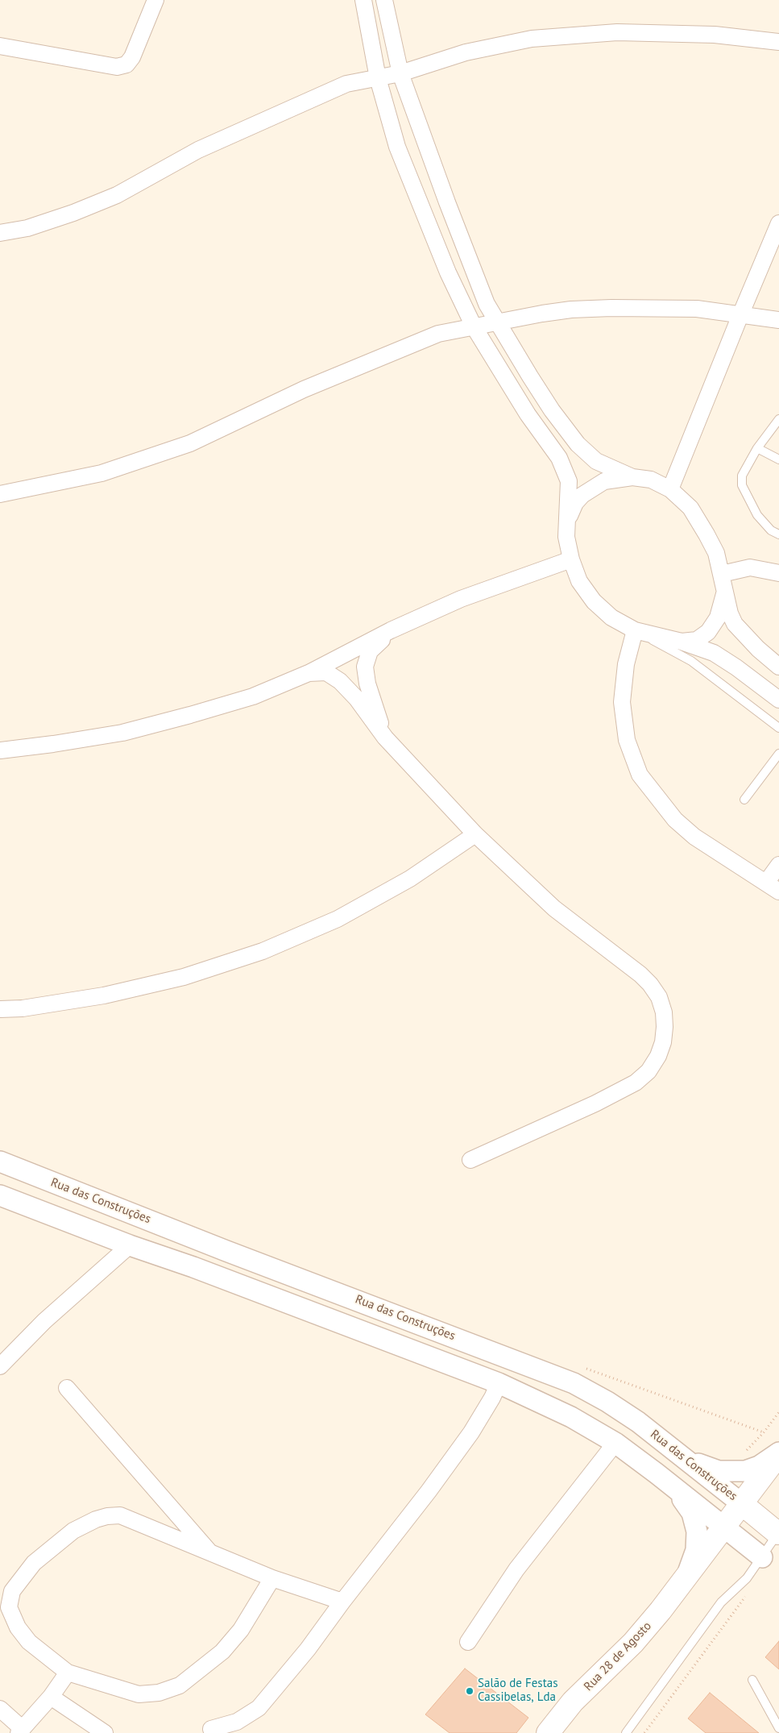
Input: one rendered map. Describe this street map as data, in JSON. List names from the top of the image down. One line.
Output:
{"streets":{"main road":["Rua das Construções","Rua 28 de Agosto"]},"crossings":[["Rua das Construções","Rua 28 de Agosto"]],"places":["Salão de Festas Cassibelas, Lda"]}
